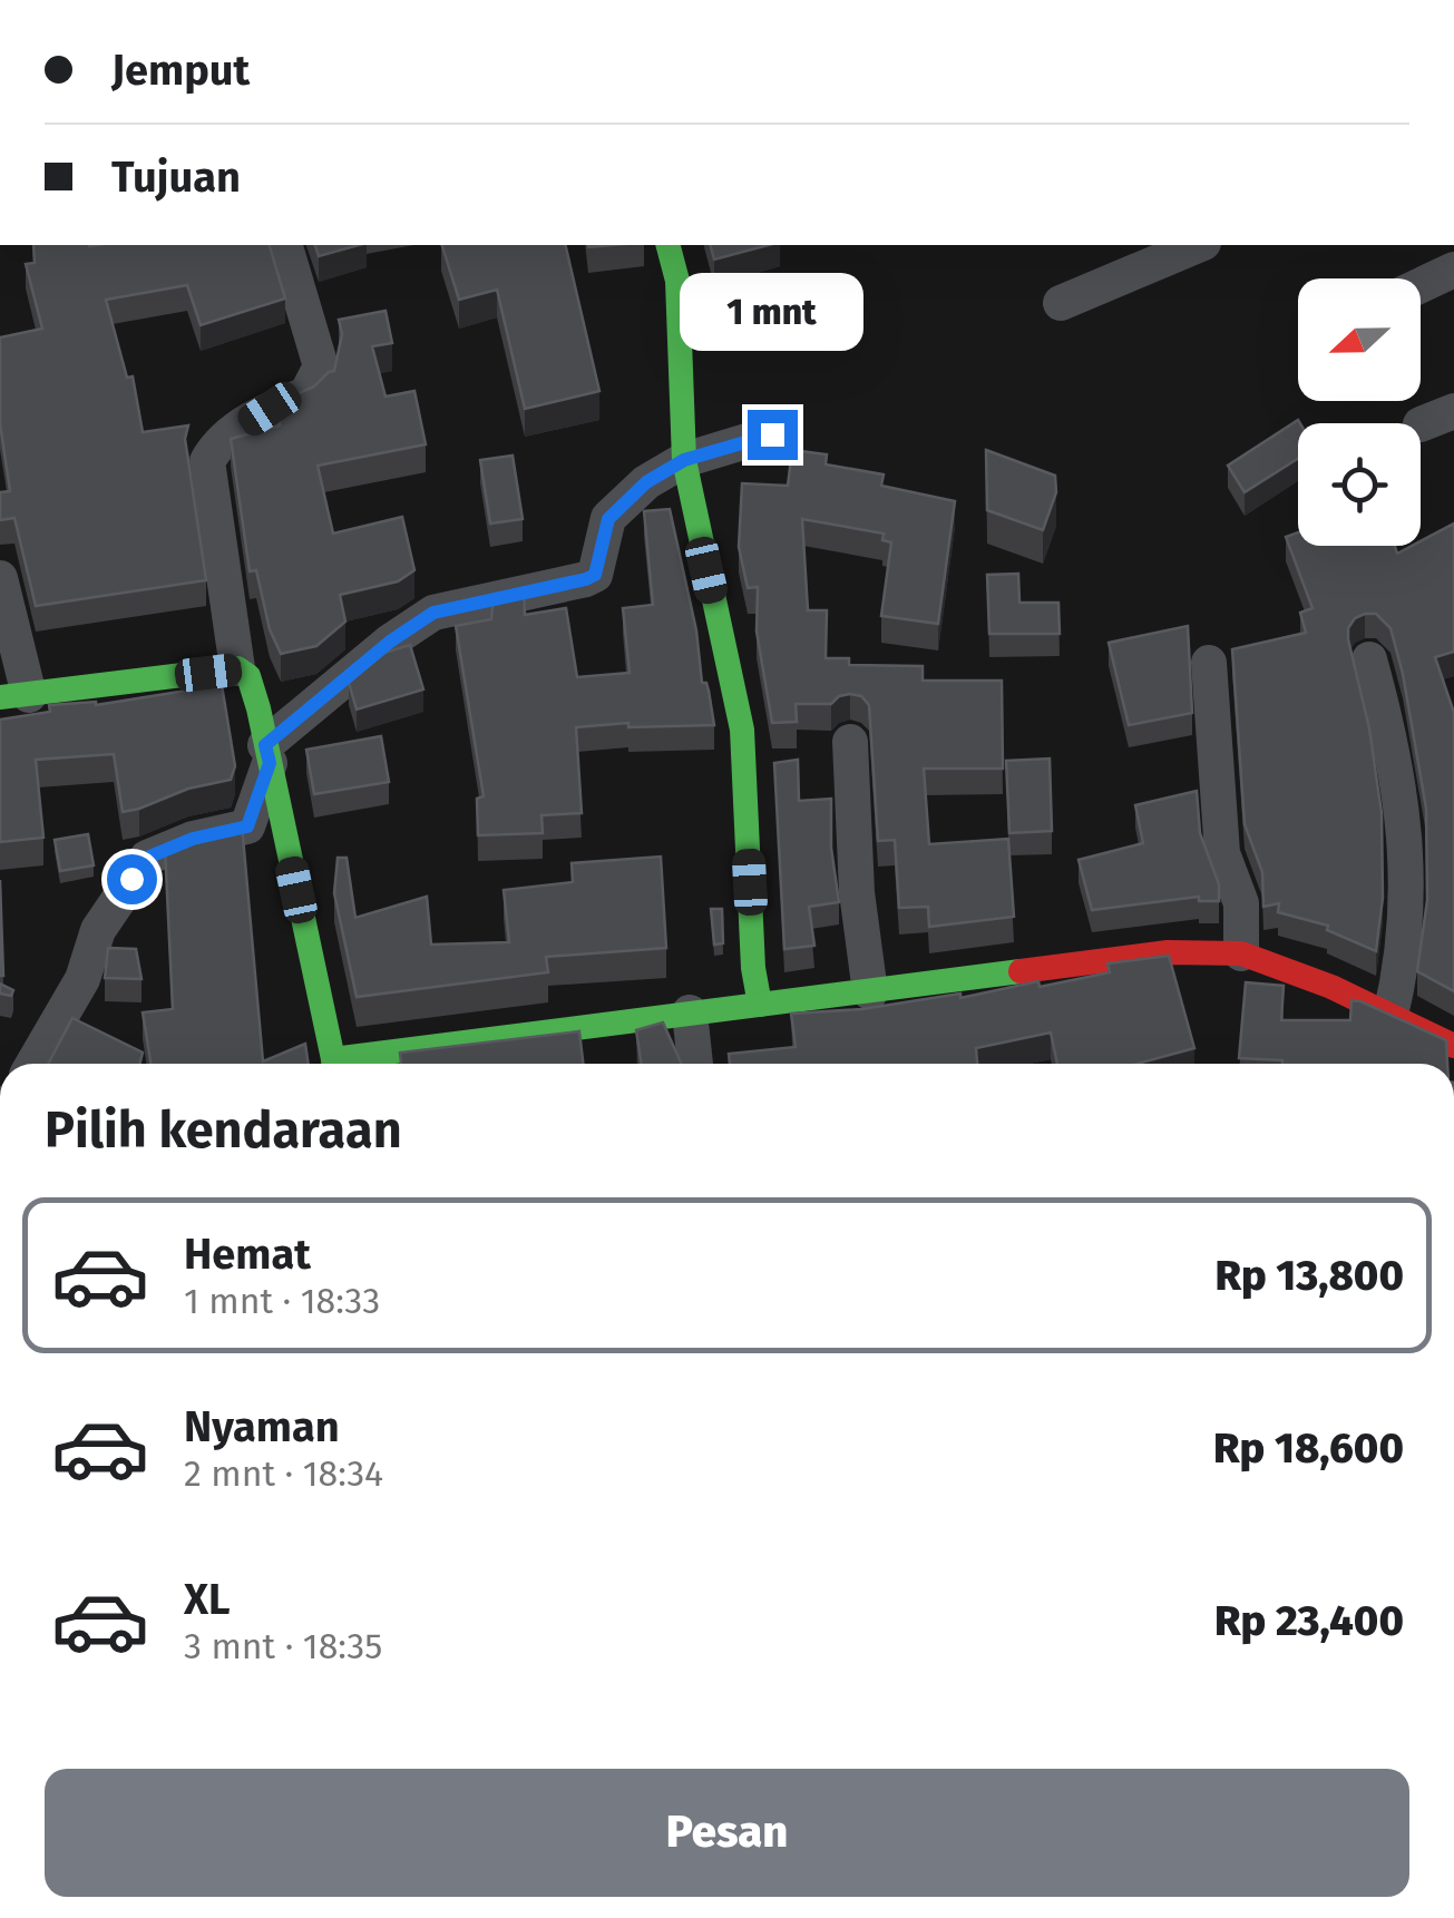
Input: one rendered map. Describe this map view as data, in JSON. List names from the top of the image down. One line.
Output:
{"north":"left","page":{"banner":["Jemput","Tujuan"],"bubble":"1 mnt","heading":"Pilih kendaraan","list":[{"name":"Hemat","note":"1 mnt · 18:33","value":"Rp 13,800"},{"name":"Nyaman","note":"2 mnt · 18:34","value":"Rp 18,600"},{"name":"XL","note":"3 mnt · 18:35","value":"Rp 23,400"}],"buttons":"Pesan"}}
